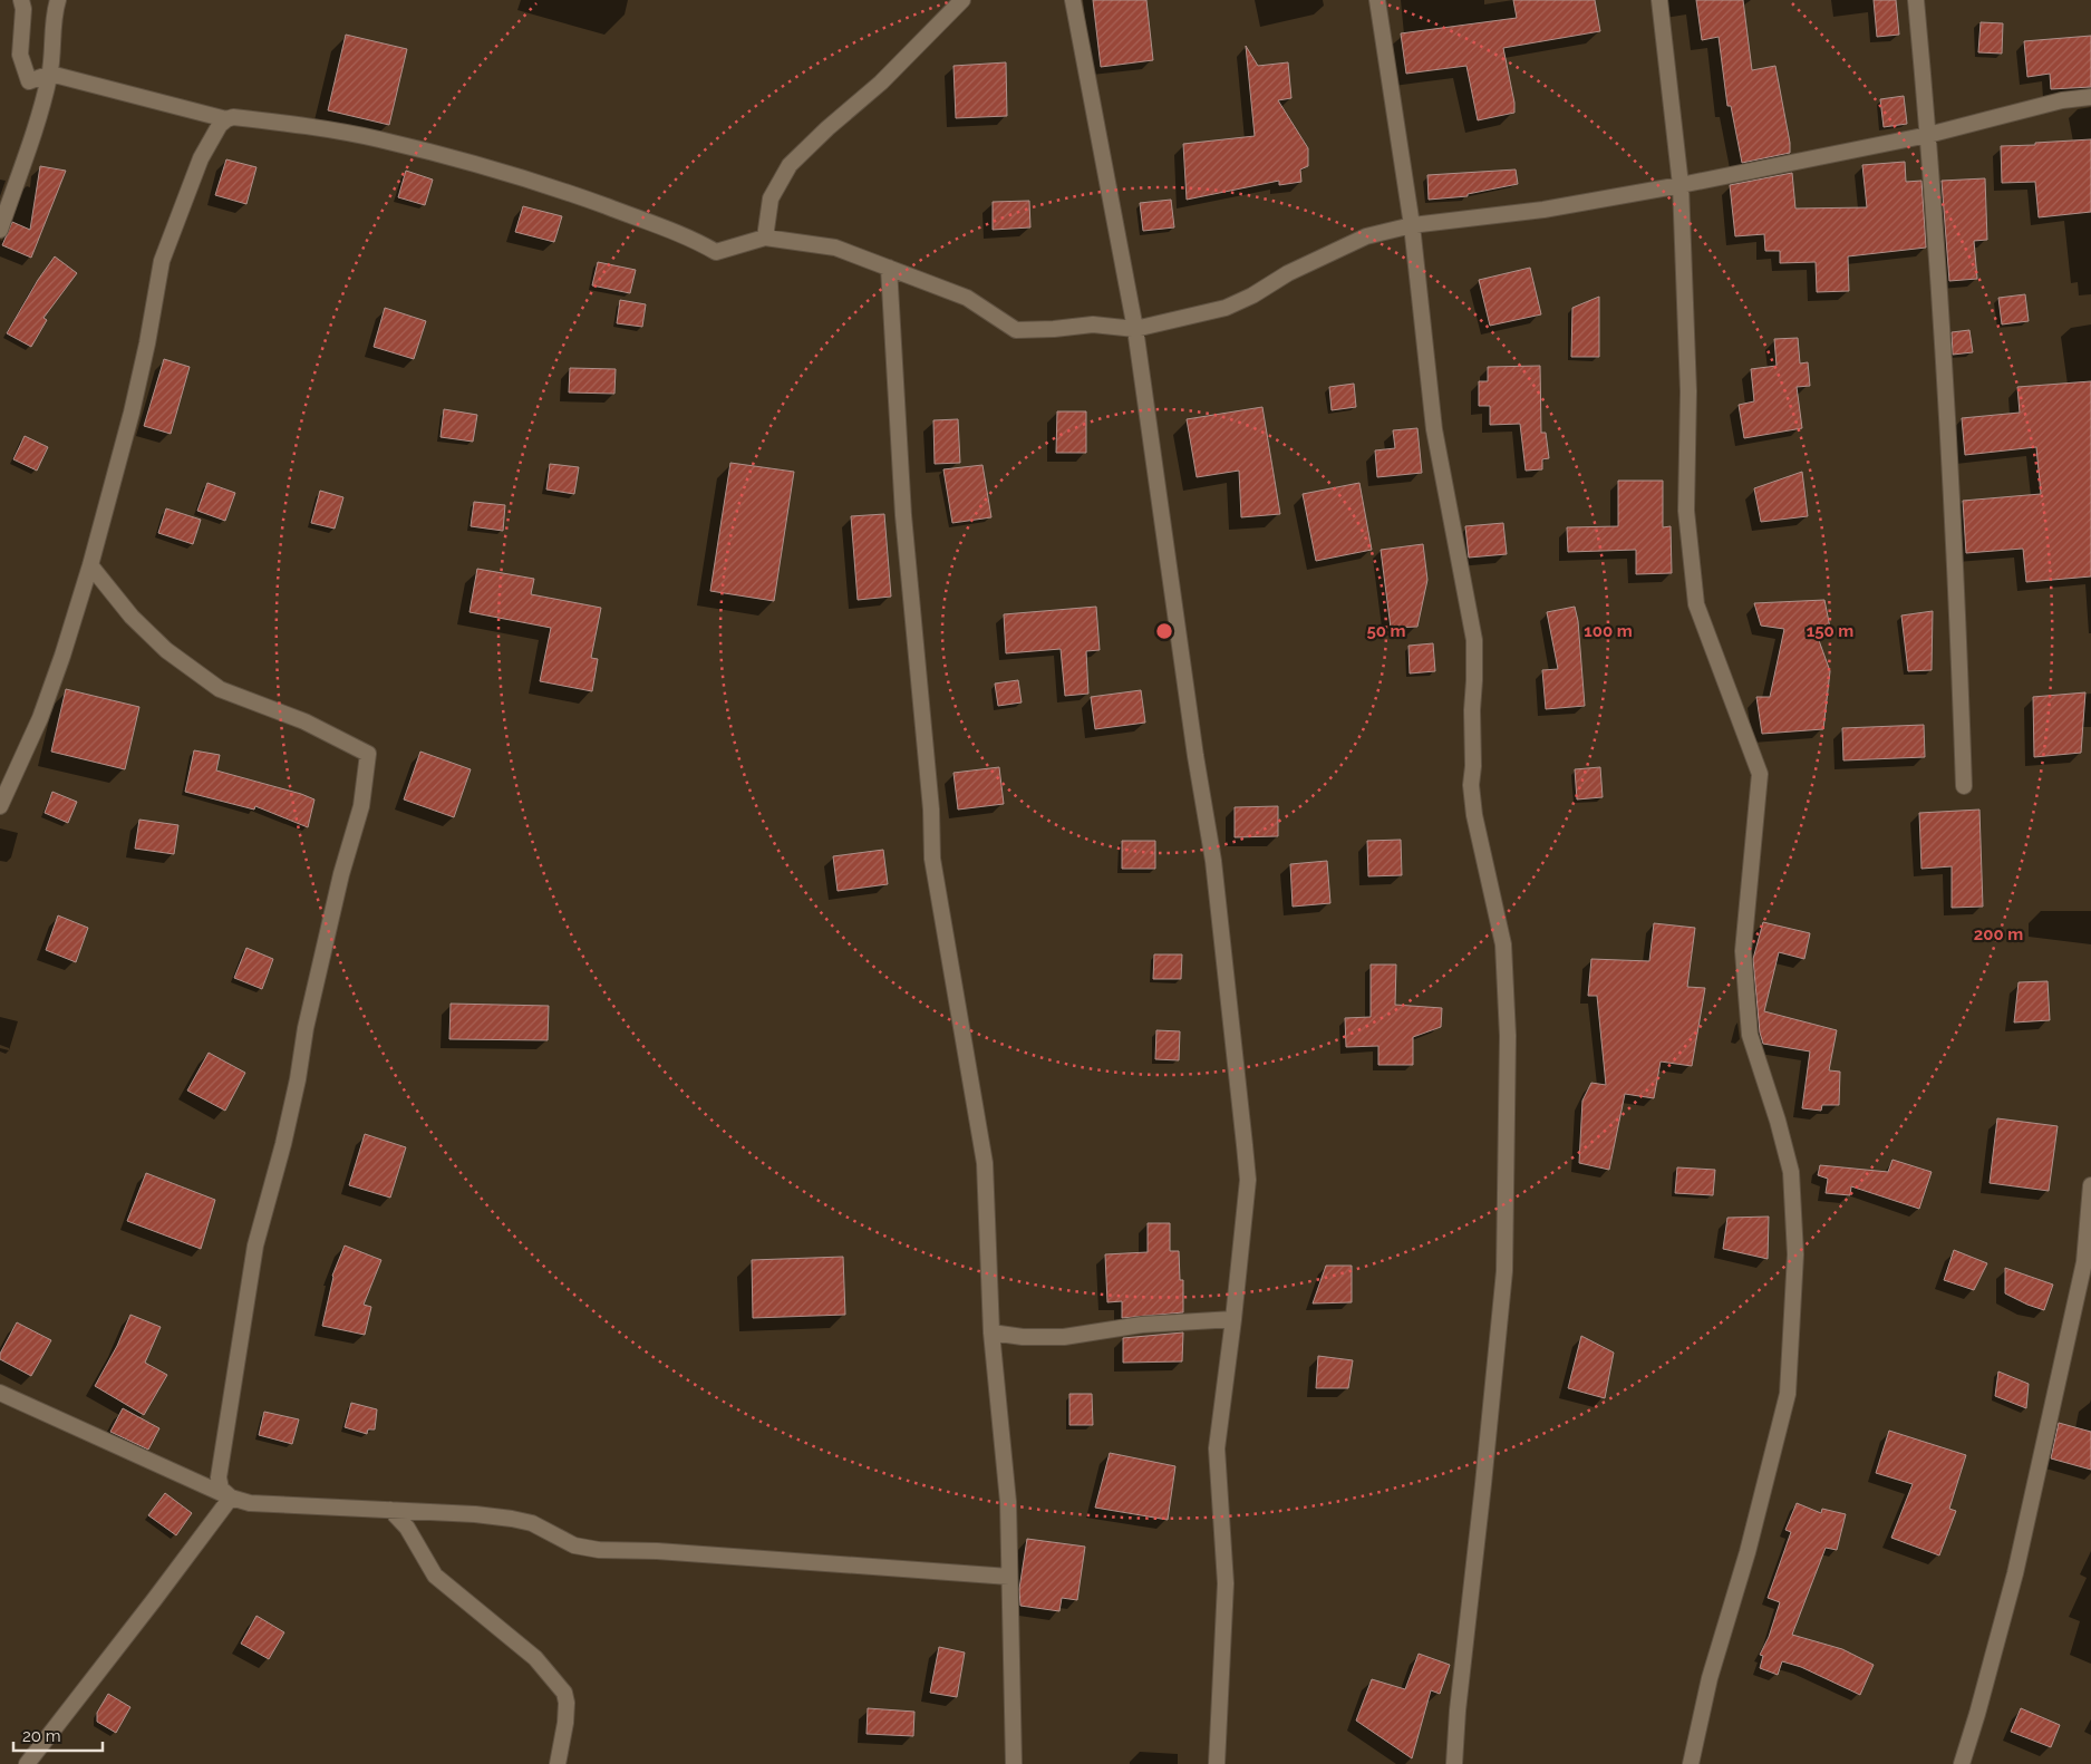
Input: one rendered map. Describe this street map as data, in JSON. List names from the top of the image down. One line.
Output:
{"scale_bar":"20 m","rings":["50 m","100 m","150 m","200 m"]}
